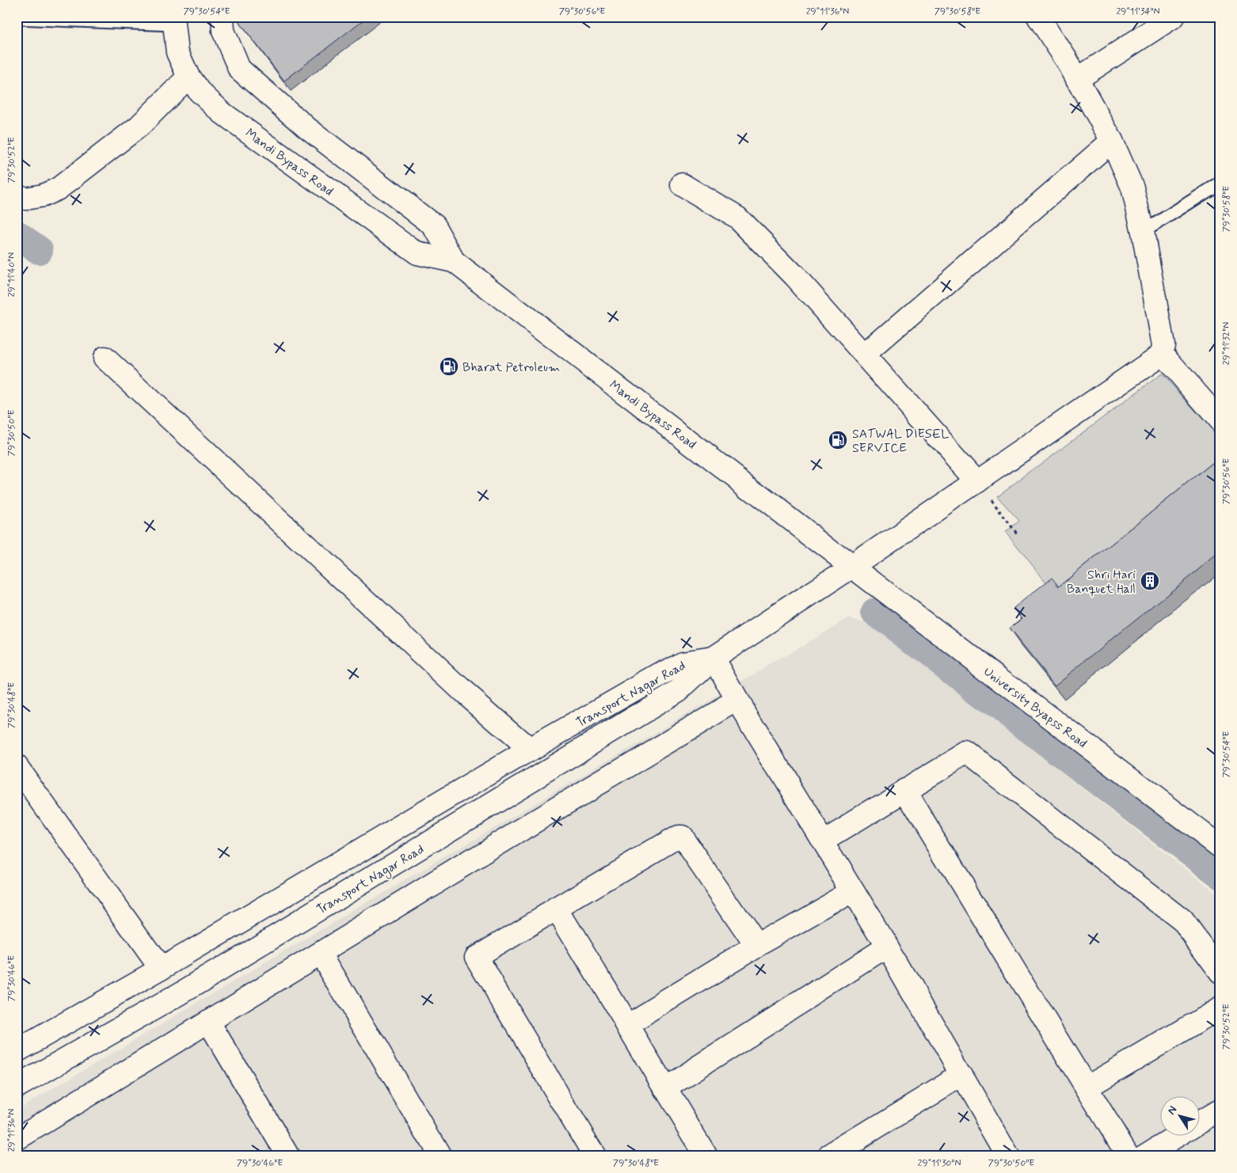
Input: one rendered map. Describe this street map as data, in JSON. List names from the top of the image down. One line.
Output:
{"streets":{"street":["Mandi Bypass Road","Transport Nagar Road","University Byapss Road"]},"crossings":[["Mandi Bypass Road","Transport Nagar Road"],["Mandi Bypass Road","University Byapss Road"],["Transport Nagar Road","University Byapss Road"]],"places":{"fuel station":["Bharat Petroleum","SATWAL DIESEL SERVICE"],"building":["Shri Hari Banquet Hall"]},"north":"top left","coordinates":["79°30'54\"E","79°30'56\"E","29°11'36\"N","79°30'58\"E","29°11'34\"N","79°30'52\"E","29°11'40\"N","29°11'32\"N","79°30'50\"E","79°30'48\"E","79°30'46\"E","29°11'30\"N"]}
